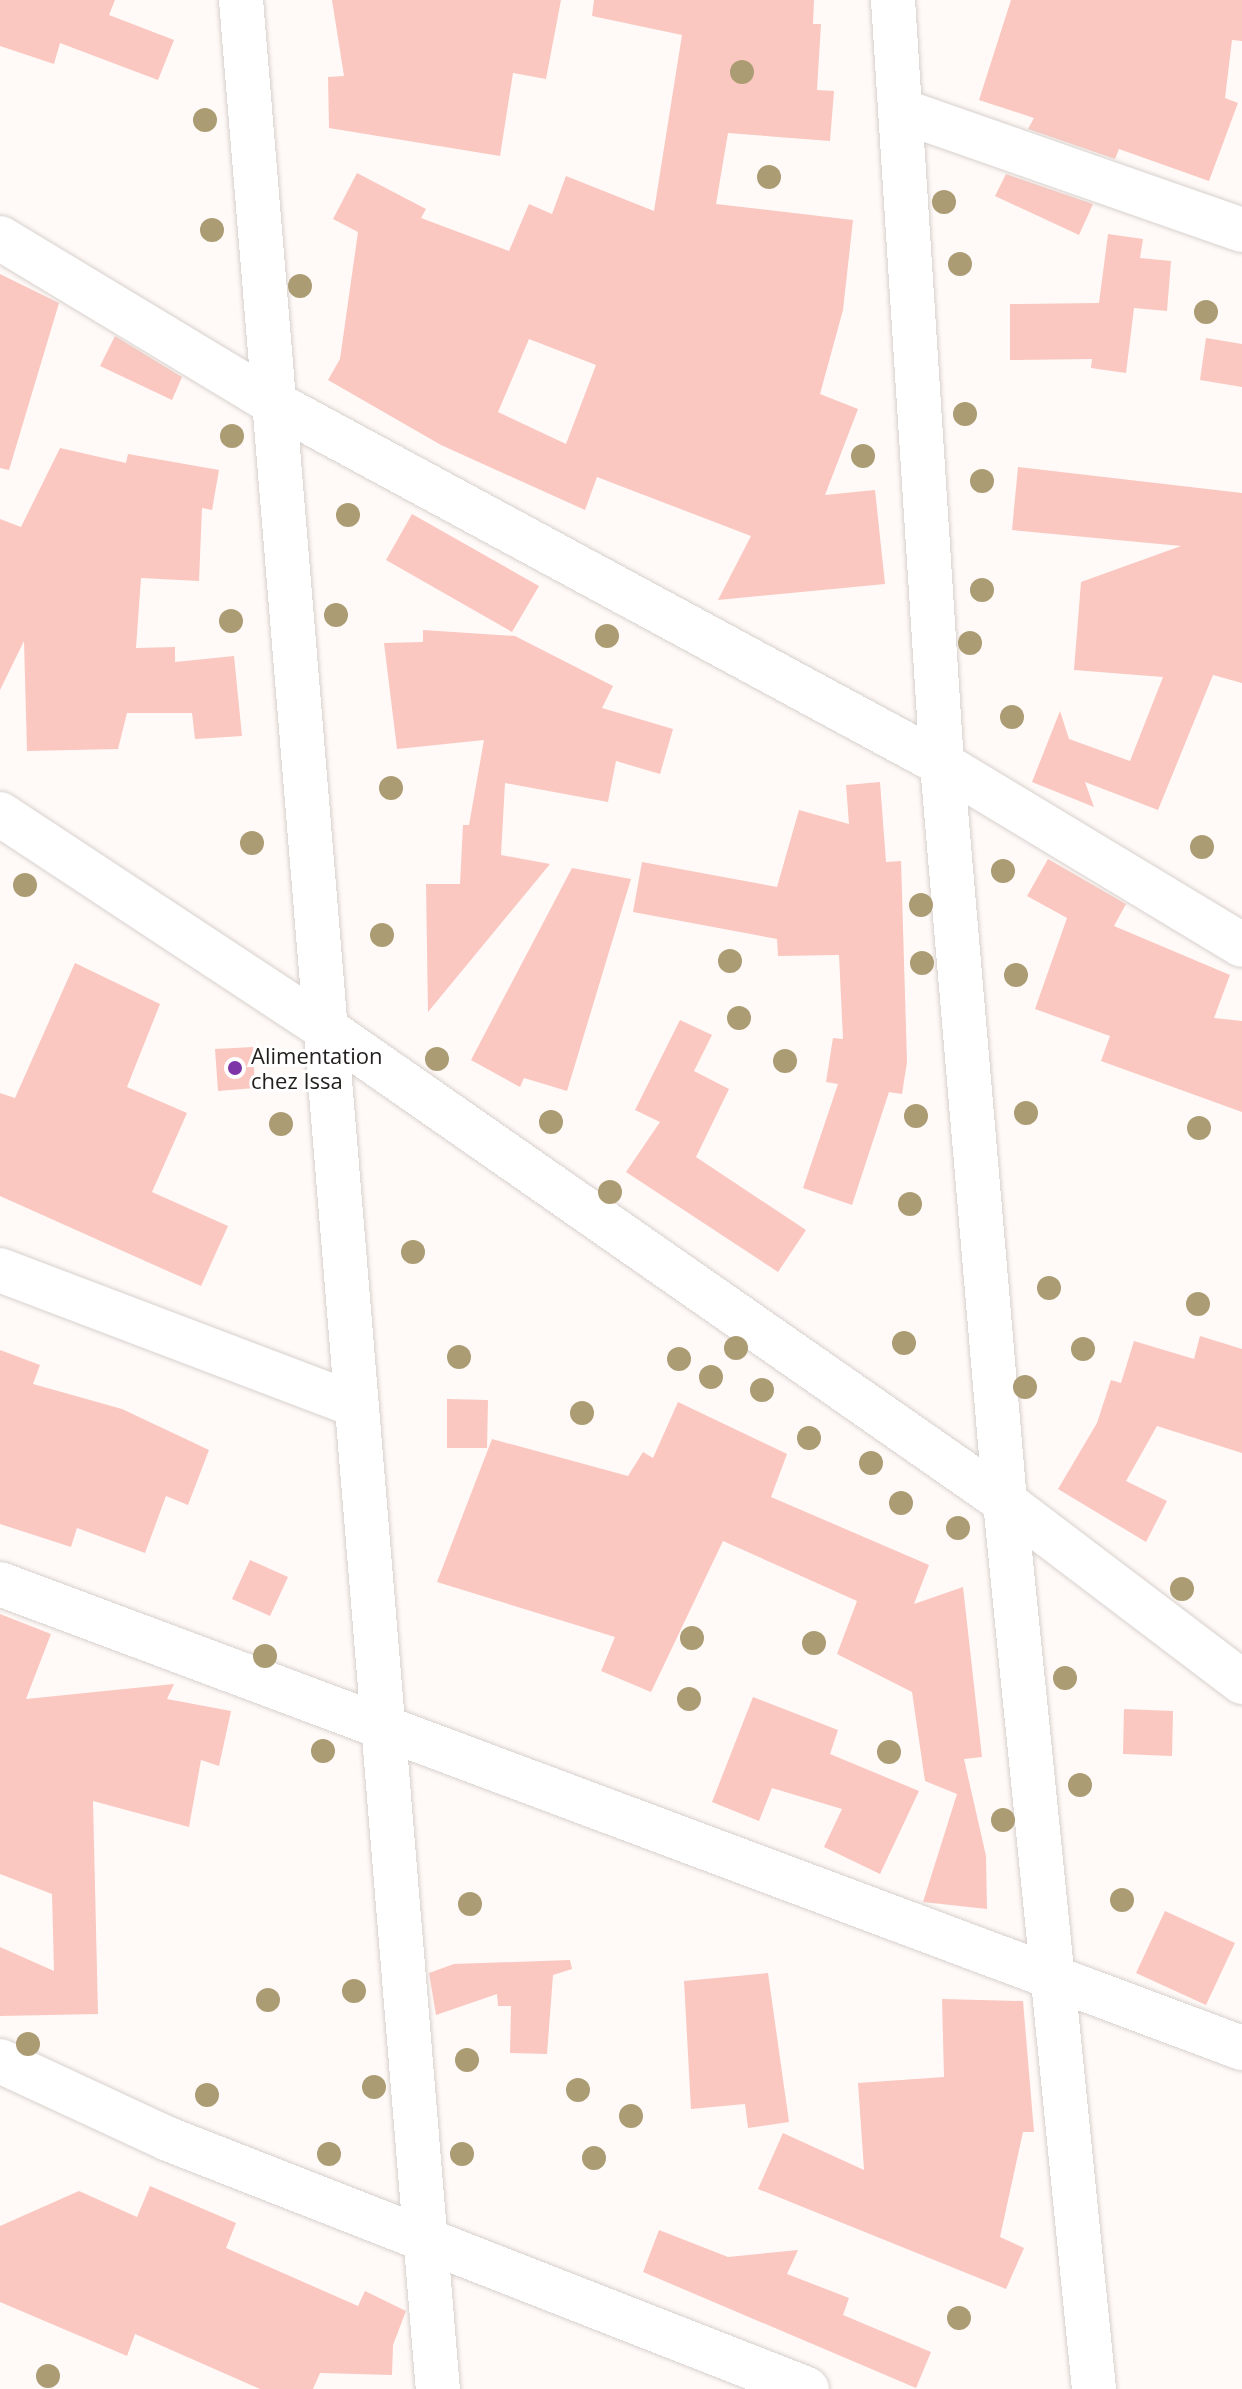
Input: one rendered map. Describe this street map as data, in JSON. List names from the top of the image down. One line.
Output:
{"places":["Alimentation chez Issa"]}
